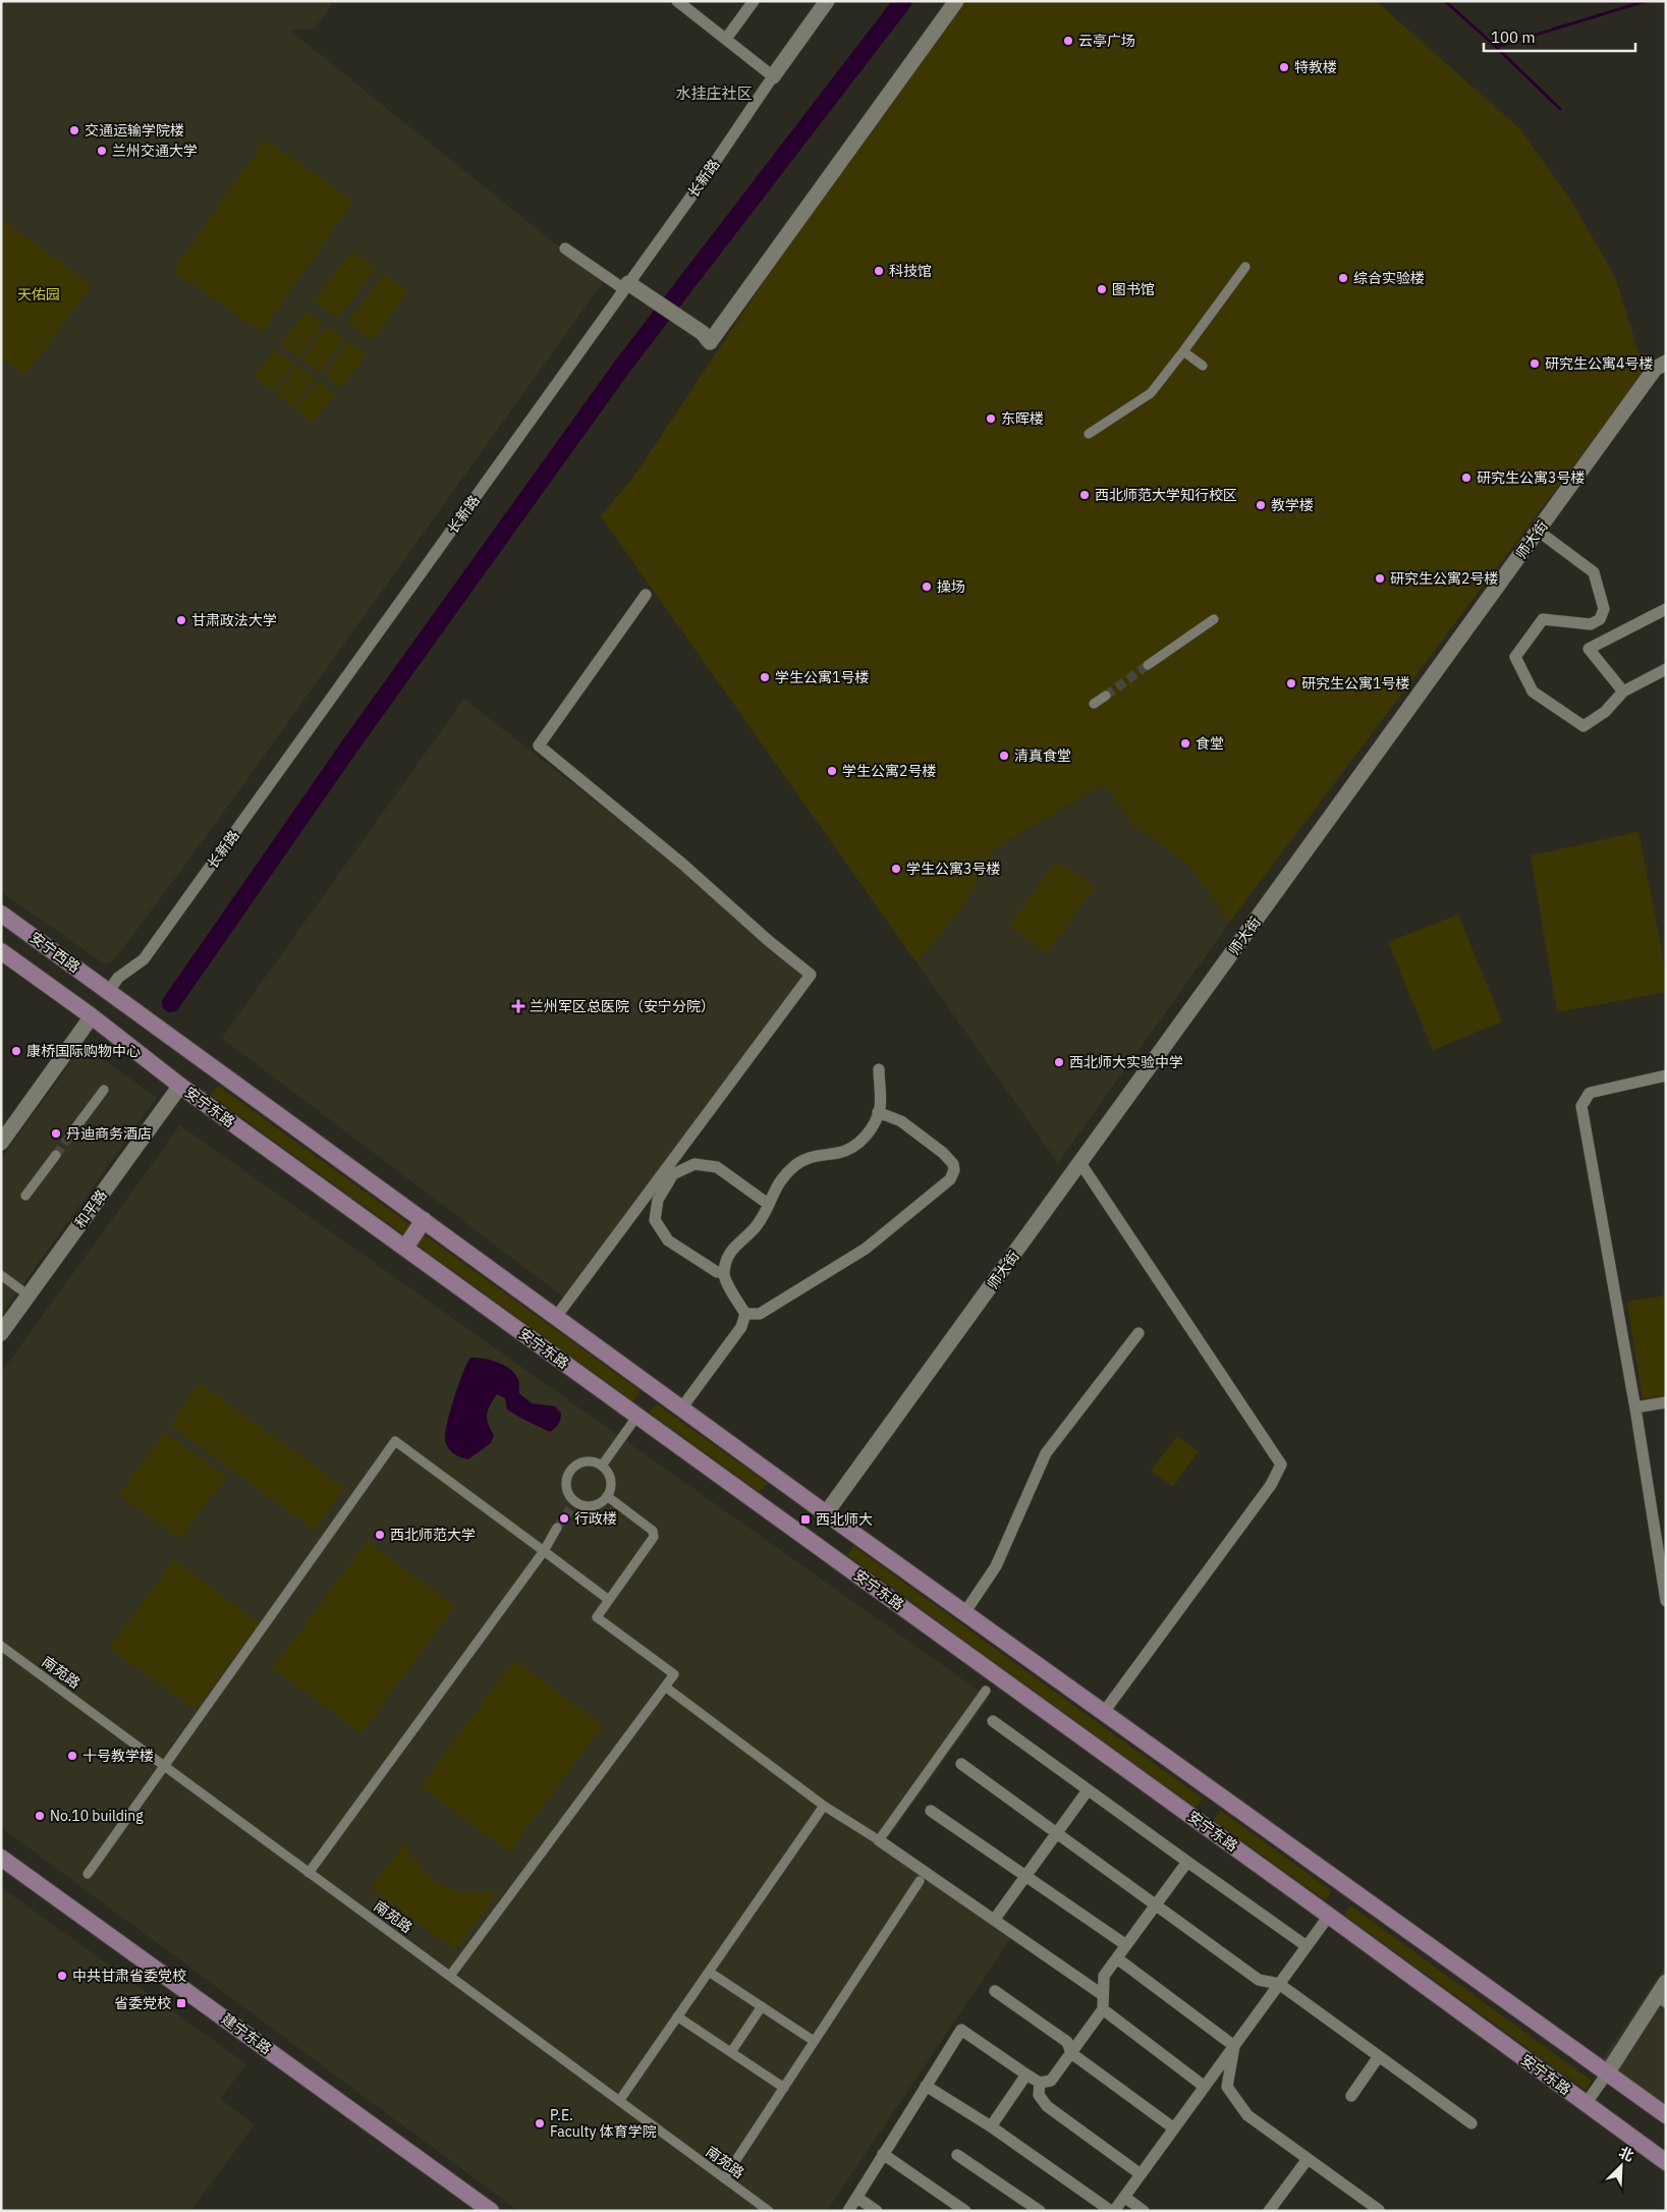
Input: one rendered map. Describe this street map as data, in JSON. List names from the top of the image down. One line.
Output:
{"streets":{"main road":["安宁西路","安宁东路","建宁东路"],"street":["长新路","师大街","和平路","南苑路"]},"crossings":[["长新路","安宁西路"],["安宁东路","和平路"]],"districts":["水挂庄社区"],"parks":["天佑园"],"places":{"other":["云亭广场","特教楼","交通运输学院楼","兰州交通大学","科技馆","综合实验楼","图书馆","研究生公寓4号楼","东晖楼","研究生公寓3号楼","西北师范大学知行校区","教学楼","研究生公寓2号楼","操场","甘肃政法大学","学生公寓1号楼","研究生公寓1号楼","食堂","清真食堂","学生公寓2号楼","学生公寓3号楼","康桥国际购物中心","西北师大实验中学","丹迪商务酒店","行政楼","西北师范大学","十号教学楼","No.10 building","中共甘肃省委党校","P.E. Faculty 体育学院"],"health":["兰州军区总医院（安宁分院）"],"transit":["西北师大","省委党校"]},"scale_bar":"100 m","north":"top right"}
